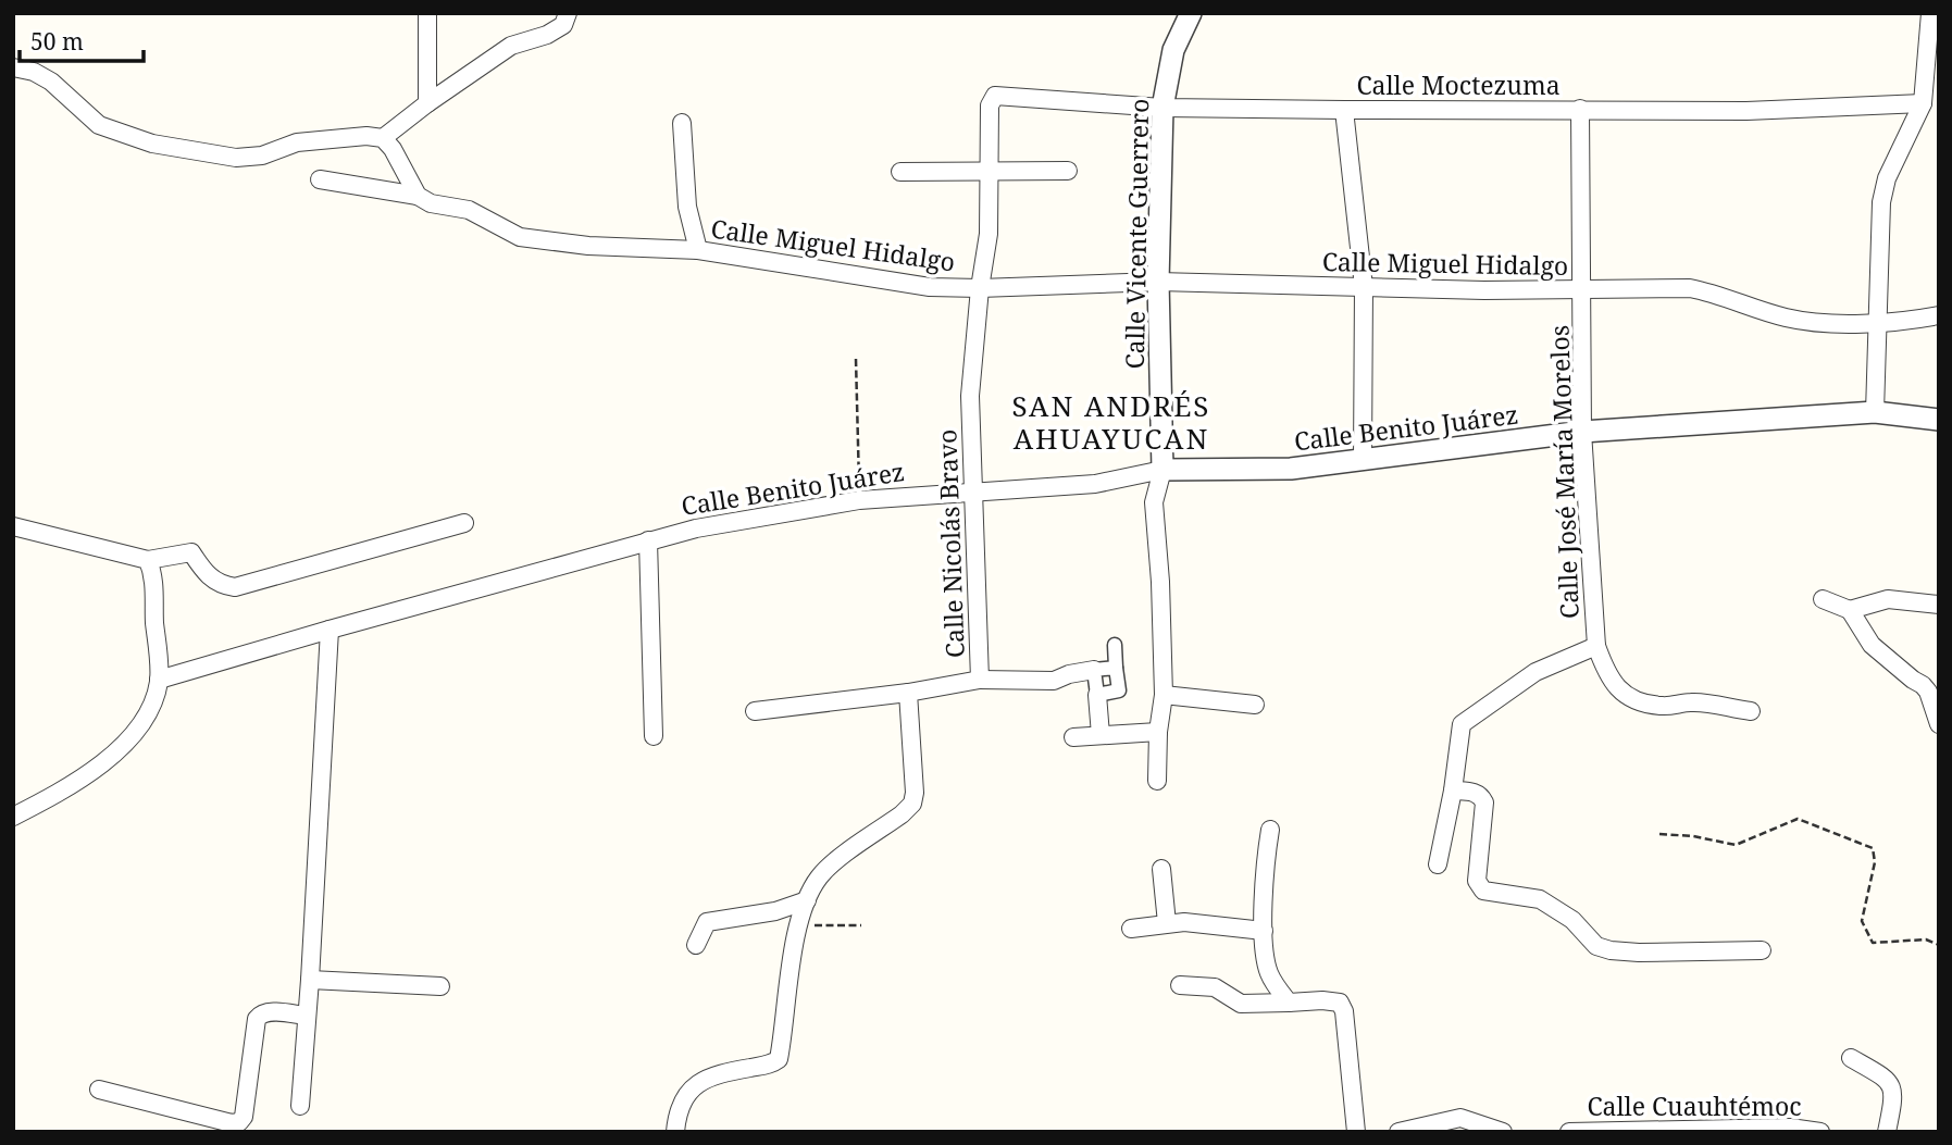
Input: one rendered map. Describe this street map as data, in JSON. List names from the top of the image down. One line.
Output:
{"streets":{"street":["Calle Moctezuma","Calle Vicente Guerrero","Calle Miguel Hidalgo","Calle Benito Juárez","Calle José María Morelos","Calle Nicolás Bravo","Calle Cuauhtémoc"]},"crossings":[["Calle Moctezuma","Calle Vicente Guerrero"],["Calle Moctezuma","Calle José María Morelos"],["Calle Moctezuma","Calle Nicolás Bravo"],["Calle Vicente Guerrero","Calle Miguel Hidalgo"],["Calle Vicente Guerrero","Calle Benito Juárez"],["Calle Miguel Hidalgo","Calle José María Morelos"],["Calle Miguel Hidalgo","Calle Nicolás Bravo"],["Calle Benito Juárez","Calle José María Morelos"],["Calle Benito Juárez","Calle Nicolás Bravo"]],"districts":["SAN ANDRÉS AHUAYUCAN"],"scale_bar":"50 m"}
